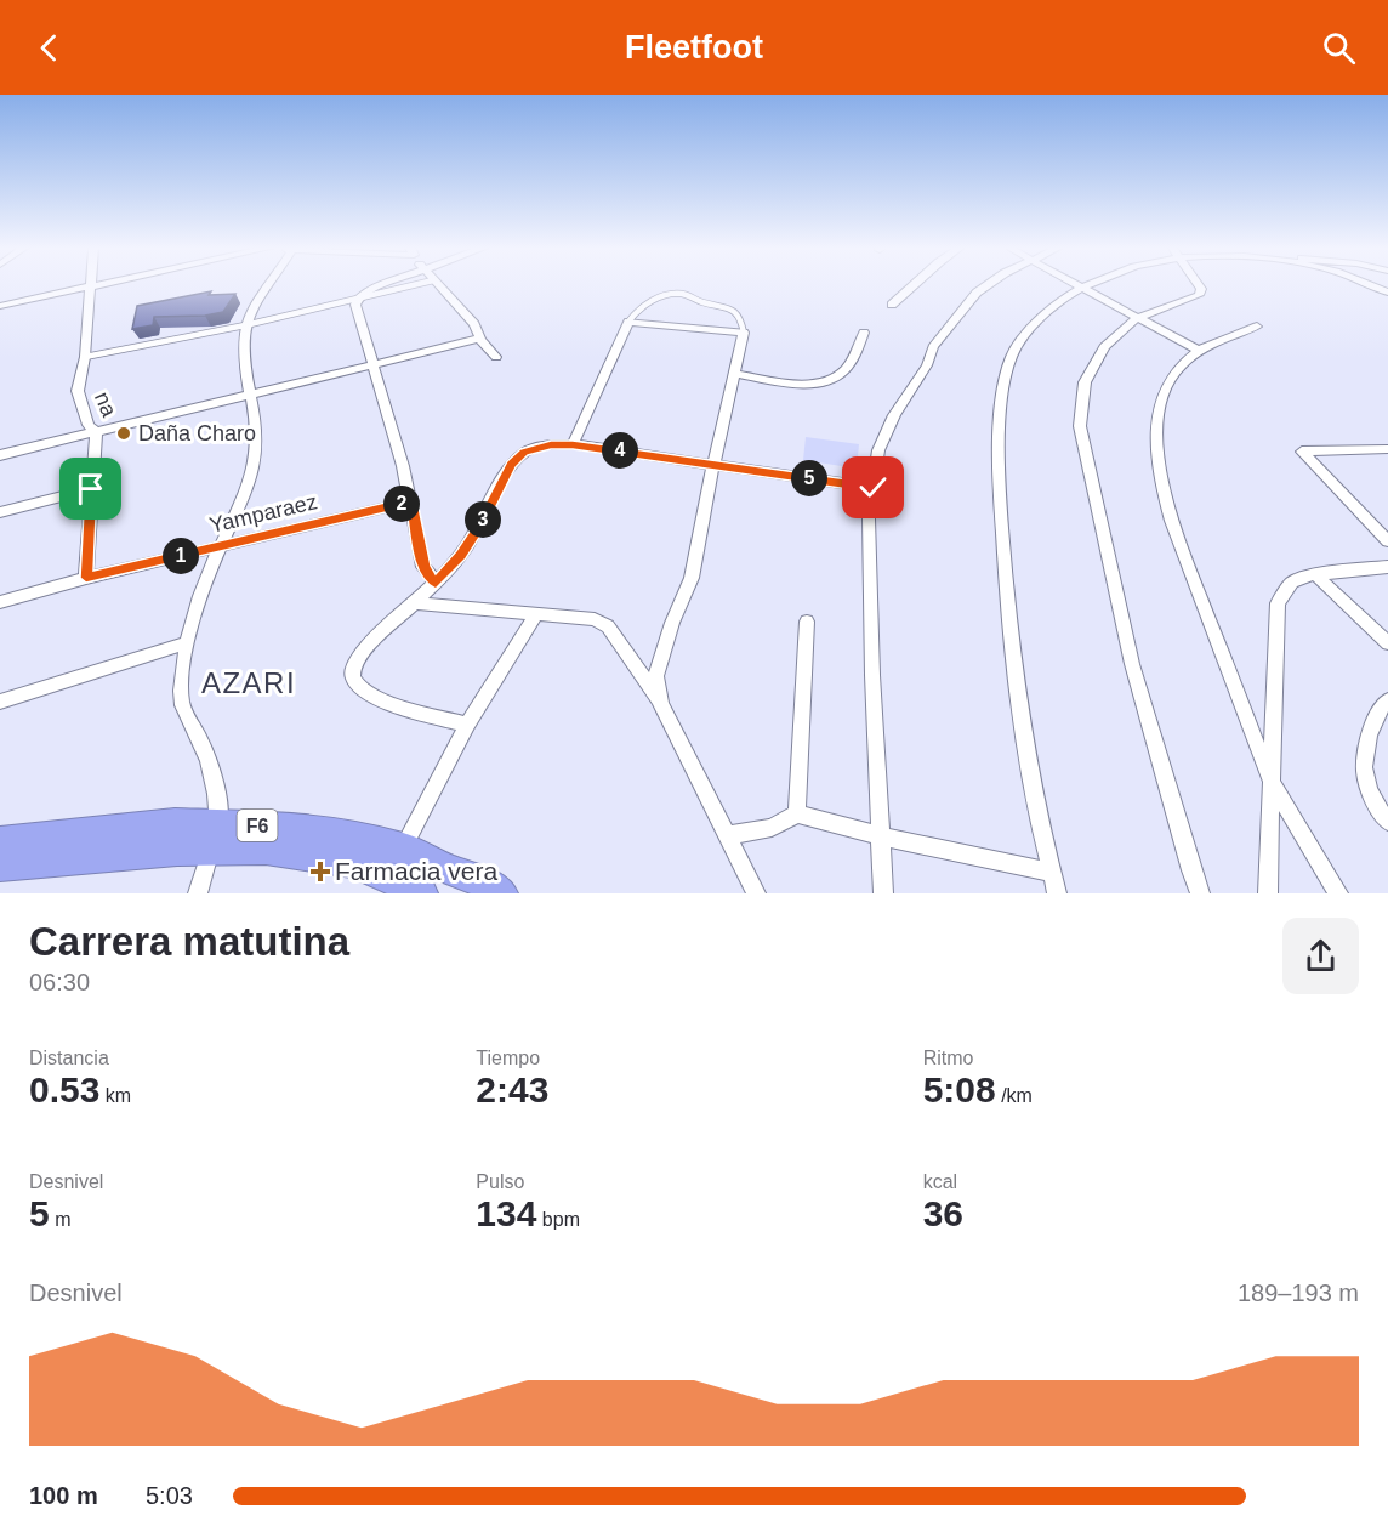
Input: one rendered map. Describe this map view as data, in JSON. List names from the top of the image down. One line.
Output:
{"streets":{"highway":["F6"],"street":["na","Yamparaez"]},"crossings":[["na","Yamparaez"]],"districts":["AZARI"],"places":{"other":["Daña Charo"],"health":["Farmacia vera"]},"page":{"header":"Fleetfoot","pins":["4","5","2","3","1"],"heading":["Carrera matutina","06:30"],"stats":[["Distancia","0.53 km"],["Tiempo","2:43"],["Ritmo","5:08 /km"],["Desnivel","5 m"],["Pulso","134 bpm"],["kcal","36"]],"chart":["Desnivel","189–193 m"],"list":[{"name":"100 m","note":"5:03"}]}}
